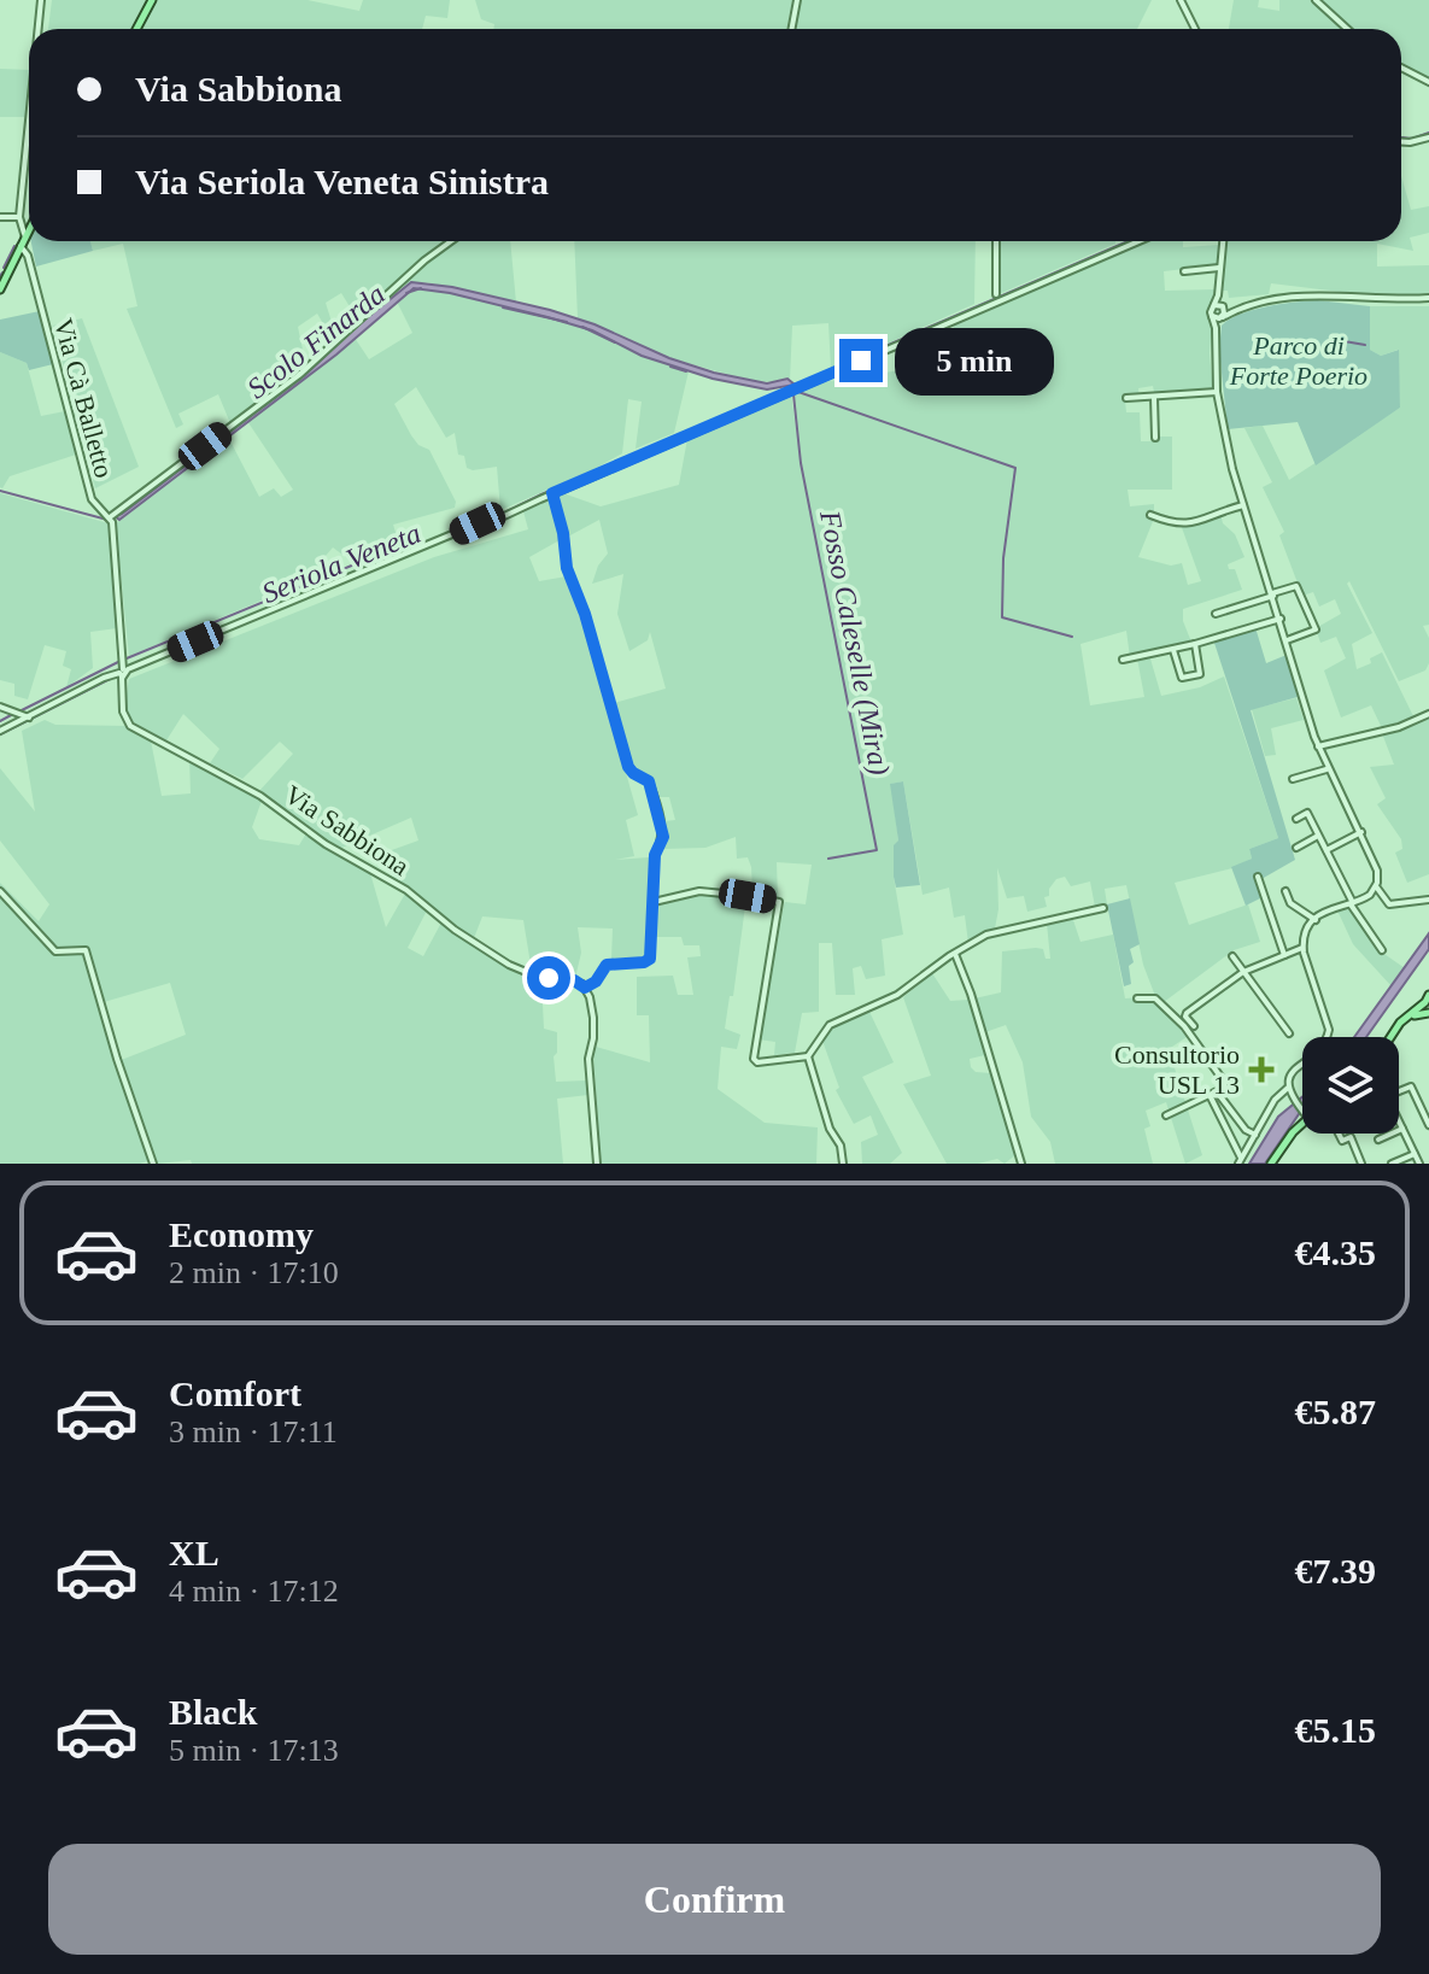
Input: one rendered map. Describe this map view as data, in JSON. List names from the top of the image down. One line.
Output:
{"streets":{"street":["Via Cà Balletto","Via Sabbiona"]},"crossings":[["Via Cà Balletto","Via Sabbiona"]],"water":["Scolo Finarda","Seriola Veneta","Fosso Caleselle (Mira)"],"parks":["Parco di Forte Poerio"],"places":{"health":["Consultorio USL 13"]},"page":{"banner":["Via Sabbiona","Via Seriola Veneta Sinistra"],"bubble":"5 min","list":[{"name":"Economy","note":"2 min · 17:10","value":"€4.35"},{"name":"Comfort","note":"3 min · 17:11","value":"€5.87"},{"name":"XL","note":"4 min · 17:12","value":"€7.39"},{"name":"Black","note":"5 min · 17:13","value":"€5.15"}],"buttons":"Confirm"}}
